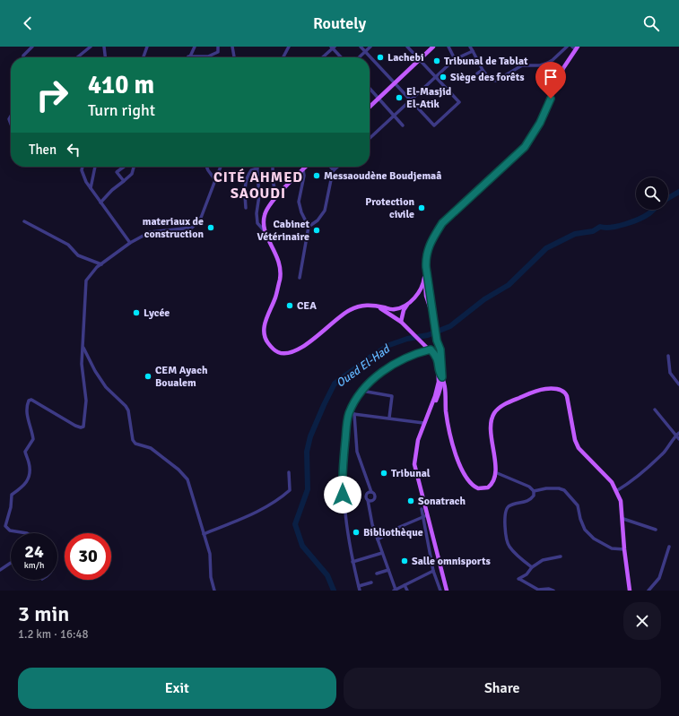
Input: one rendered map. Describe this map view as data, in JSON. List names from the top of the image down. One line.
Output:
{"districts":["CITÉ AHMED SAOUDI"],"water":["Oued El-Had"],"places":["Lachebi","Tribunal de Tablat","Siège des forêts","El-Masjid El-Atik","Messaoudène Boudjemaâ","Protection civile","materiaux de construction","Cabinet Vétérinaire","CEA","Lycée","CEM Ayach Boualem","Tribunal","Sonatrach","Bibliothèque","Salle omnisports"],"page":{"header":"Routely","turn":["410 m","Turn right"],"then":"Then","speed":"24 km/h","limit":"30","heading":["3 min","1.2 km · 16:48"],"buttons":["Exit","Share"]}}
